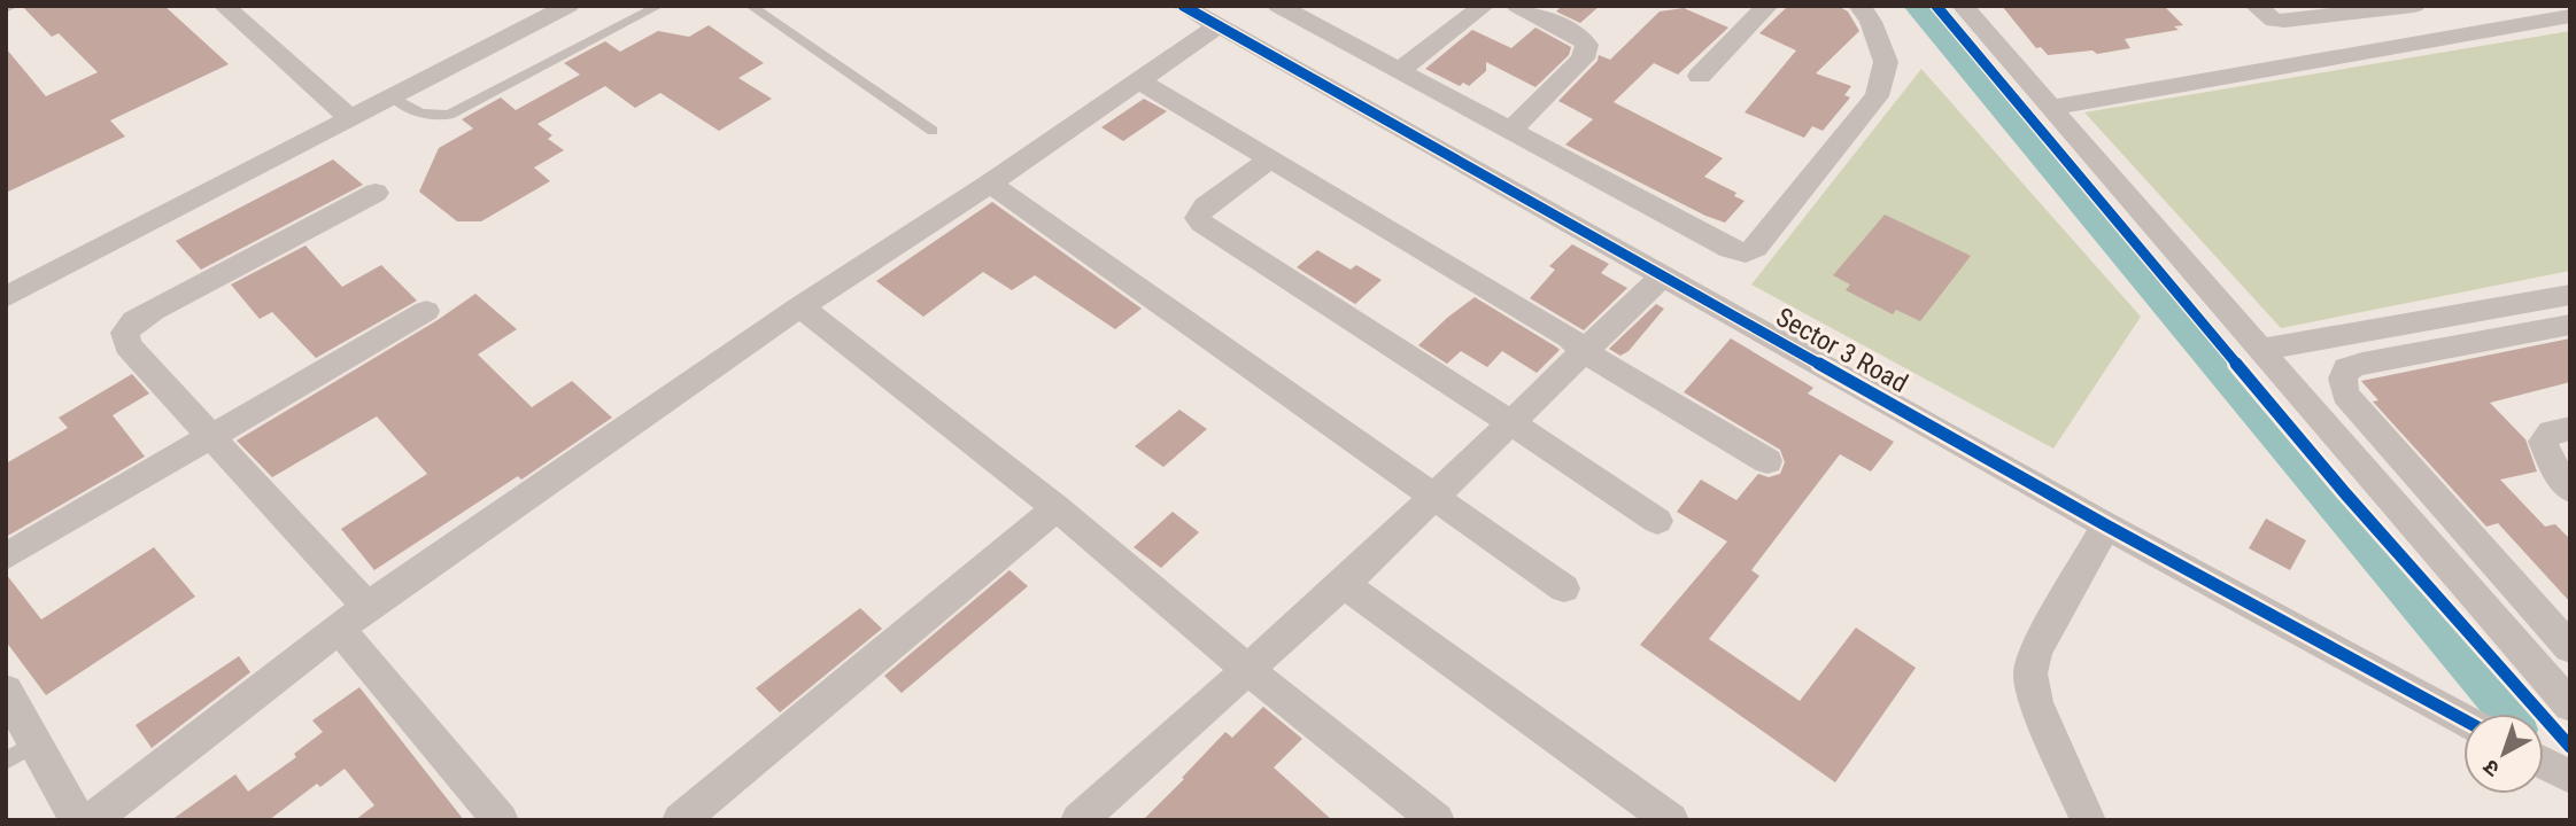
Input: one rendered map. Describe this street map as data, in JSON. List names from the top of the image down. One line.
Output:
{"streets":{"street":["Sector 3 Road"]},"north":"bottom left"}
